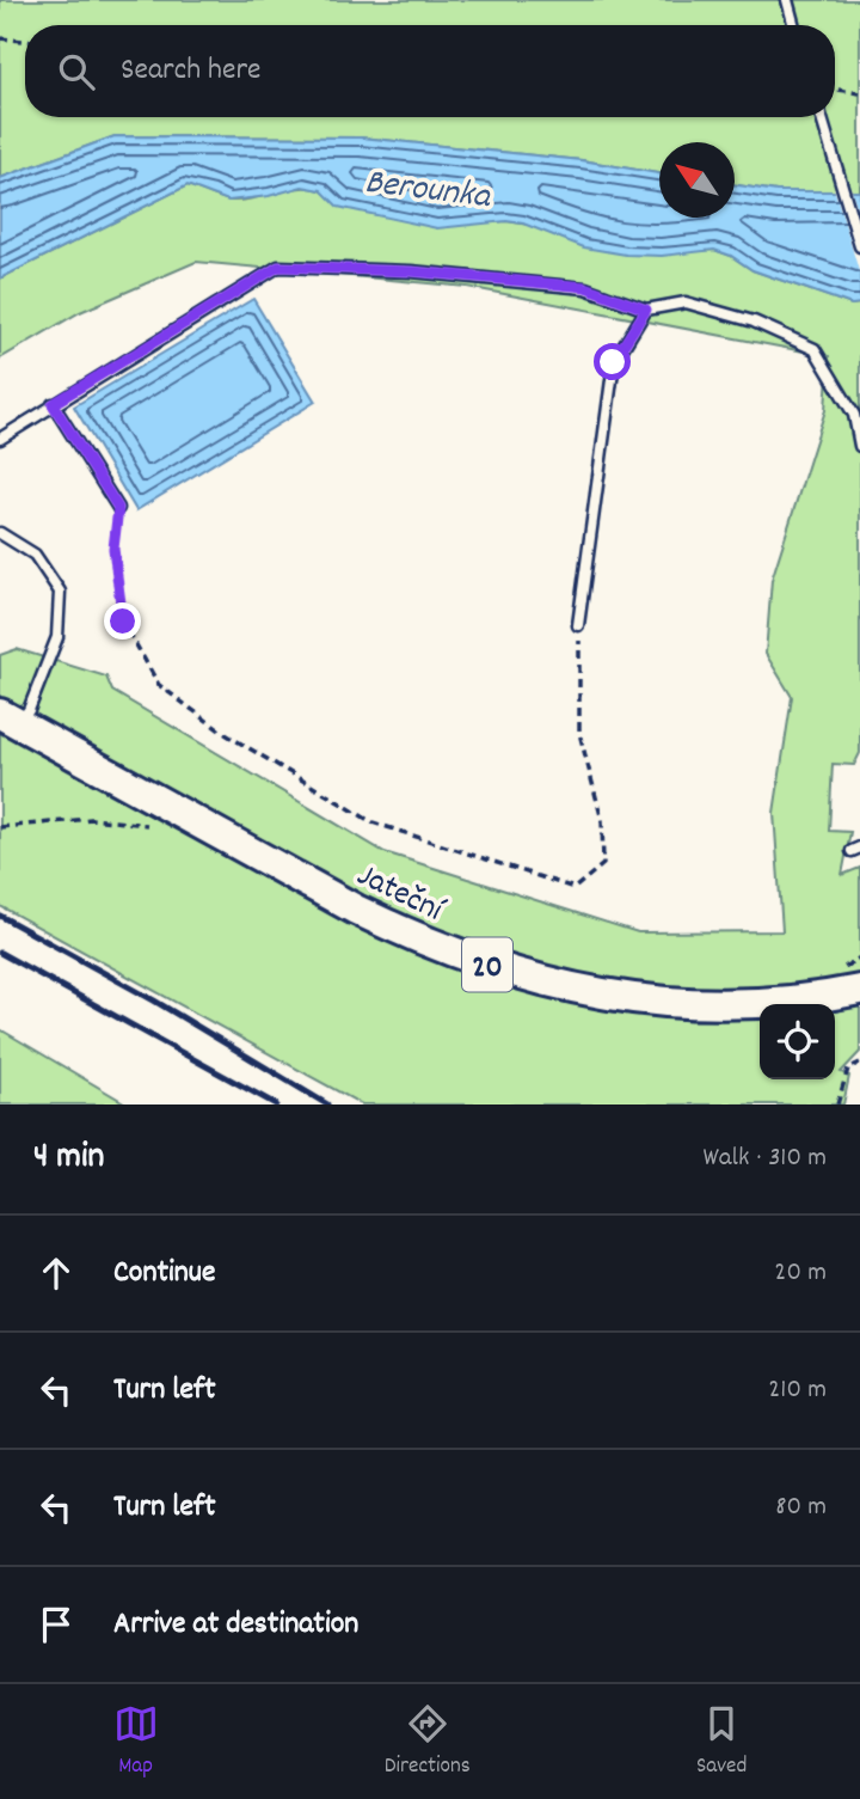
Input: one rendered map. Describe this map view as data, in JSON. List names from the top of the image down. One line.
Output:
{"streets":{"main road":["Jateční","20"]},"water":["Berounka"],"north":"top left","page":{"search":"Search here","heading":["4 min","Walk · 310 m"],"list":[["Continue","20 m"],["Turn left","210 m"],["Turn left","80 m"],"Arrive at destination"],"nav":["Map","Directions","Saved"]}}
